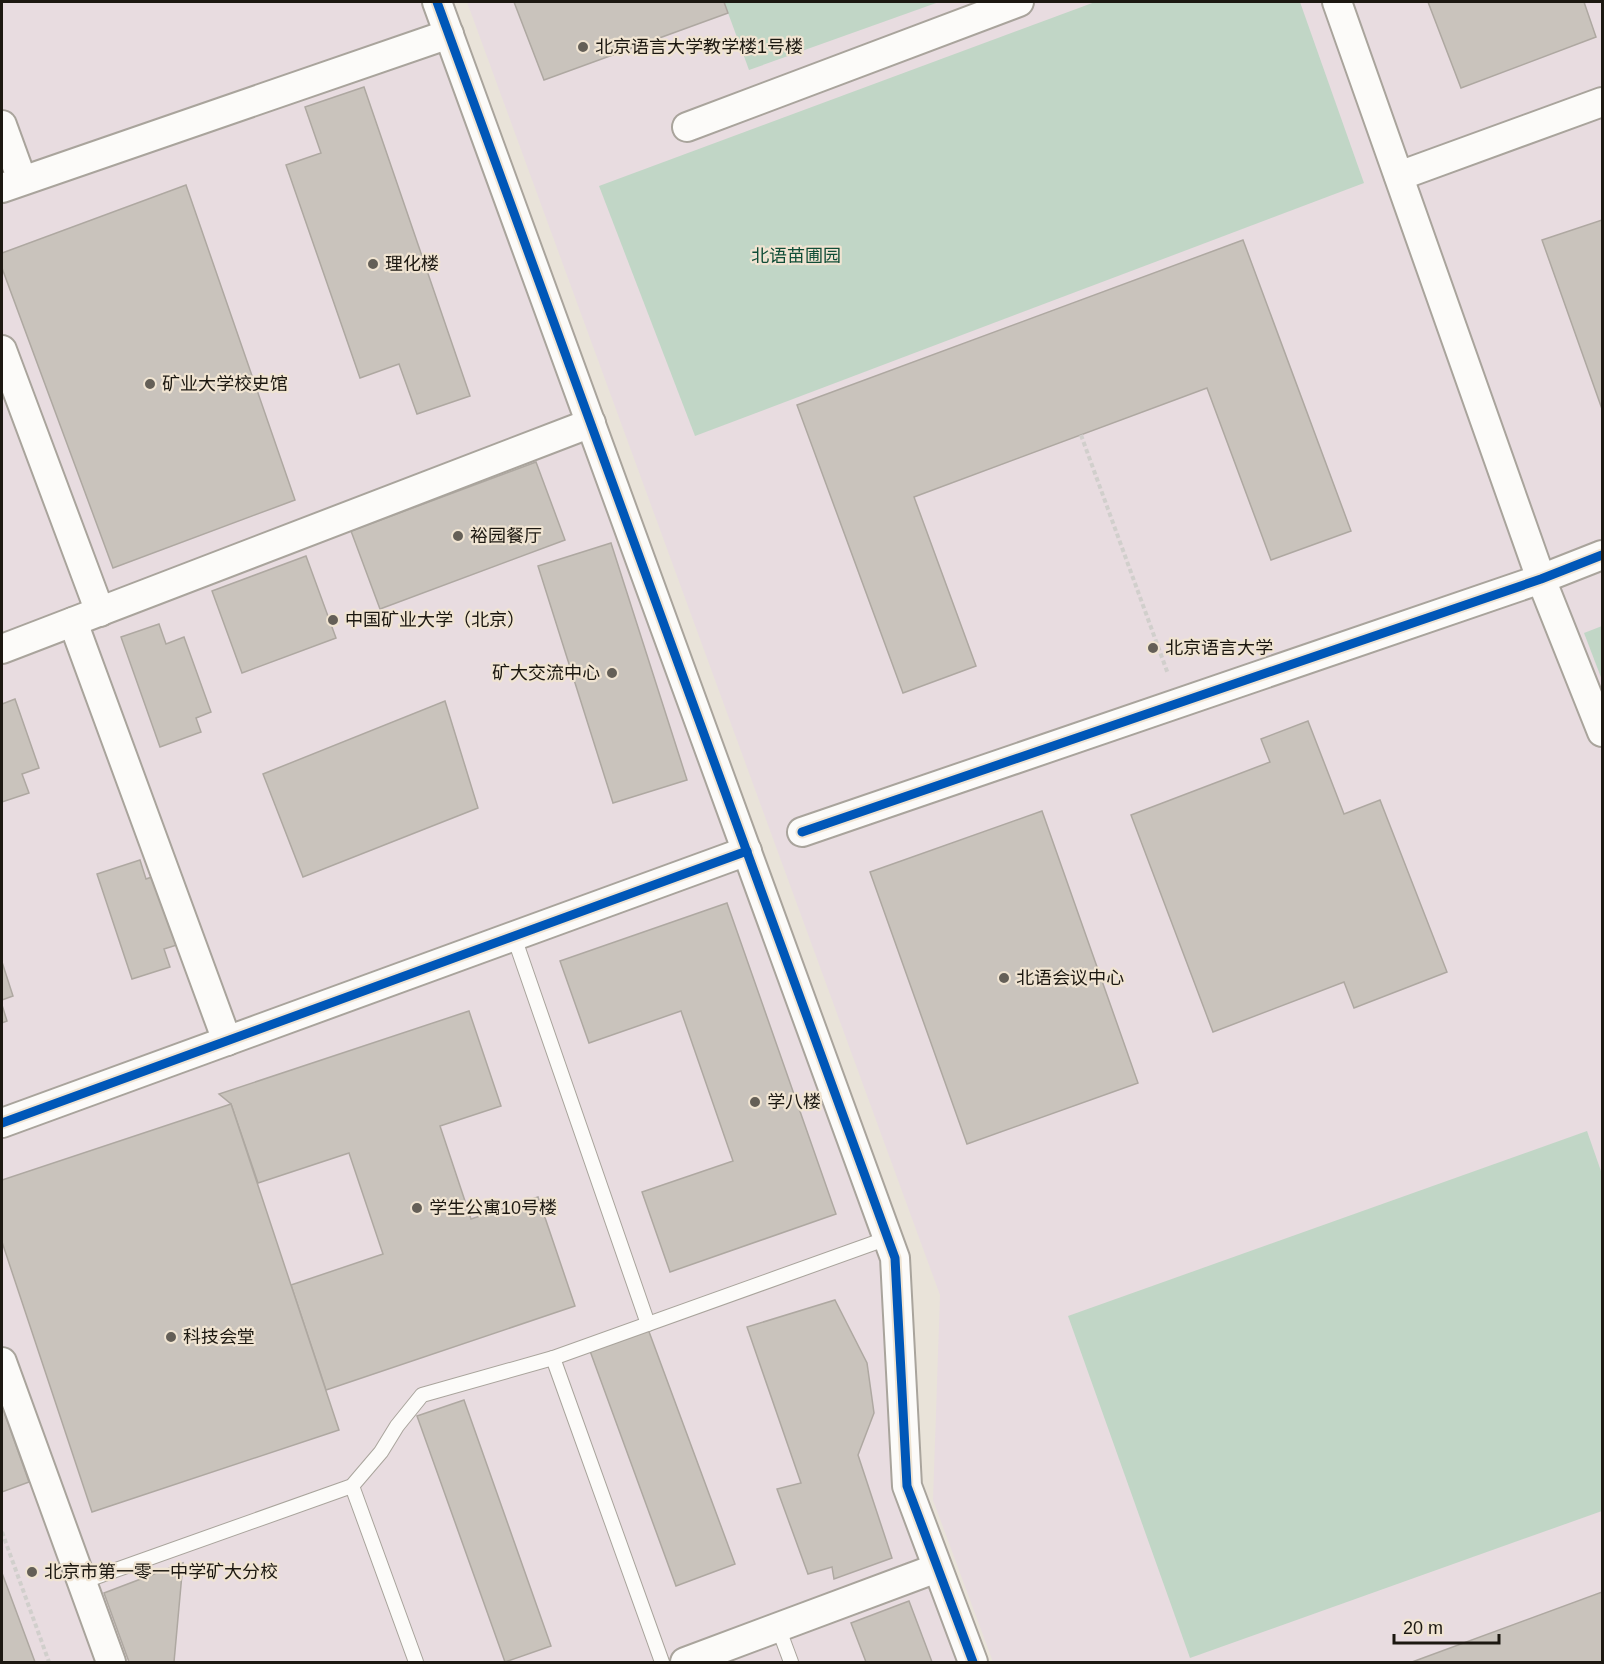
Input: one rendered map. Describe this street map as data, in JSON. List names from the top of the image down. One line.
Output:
{"parks":["北语苗圃园"],"places":["北京语言大学教学楼1号楼","理化楼","矿业大学校史馆","裕园餐厅","中国矿业大学（北京）","北京语言大学","矿大交流中心","北语会议中心","学八楼","学生公寓10号楼","科技会堂","北京市第一零一中学矿大分校"],"scale_bar":"20 m"}
